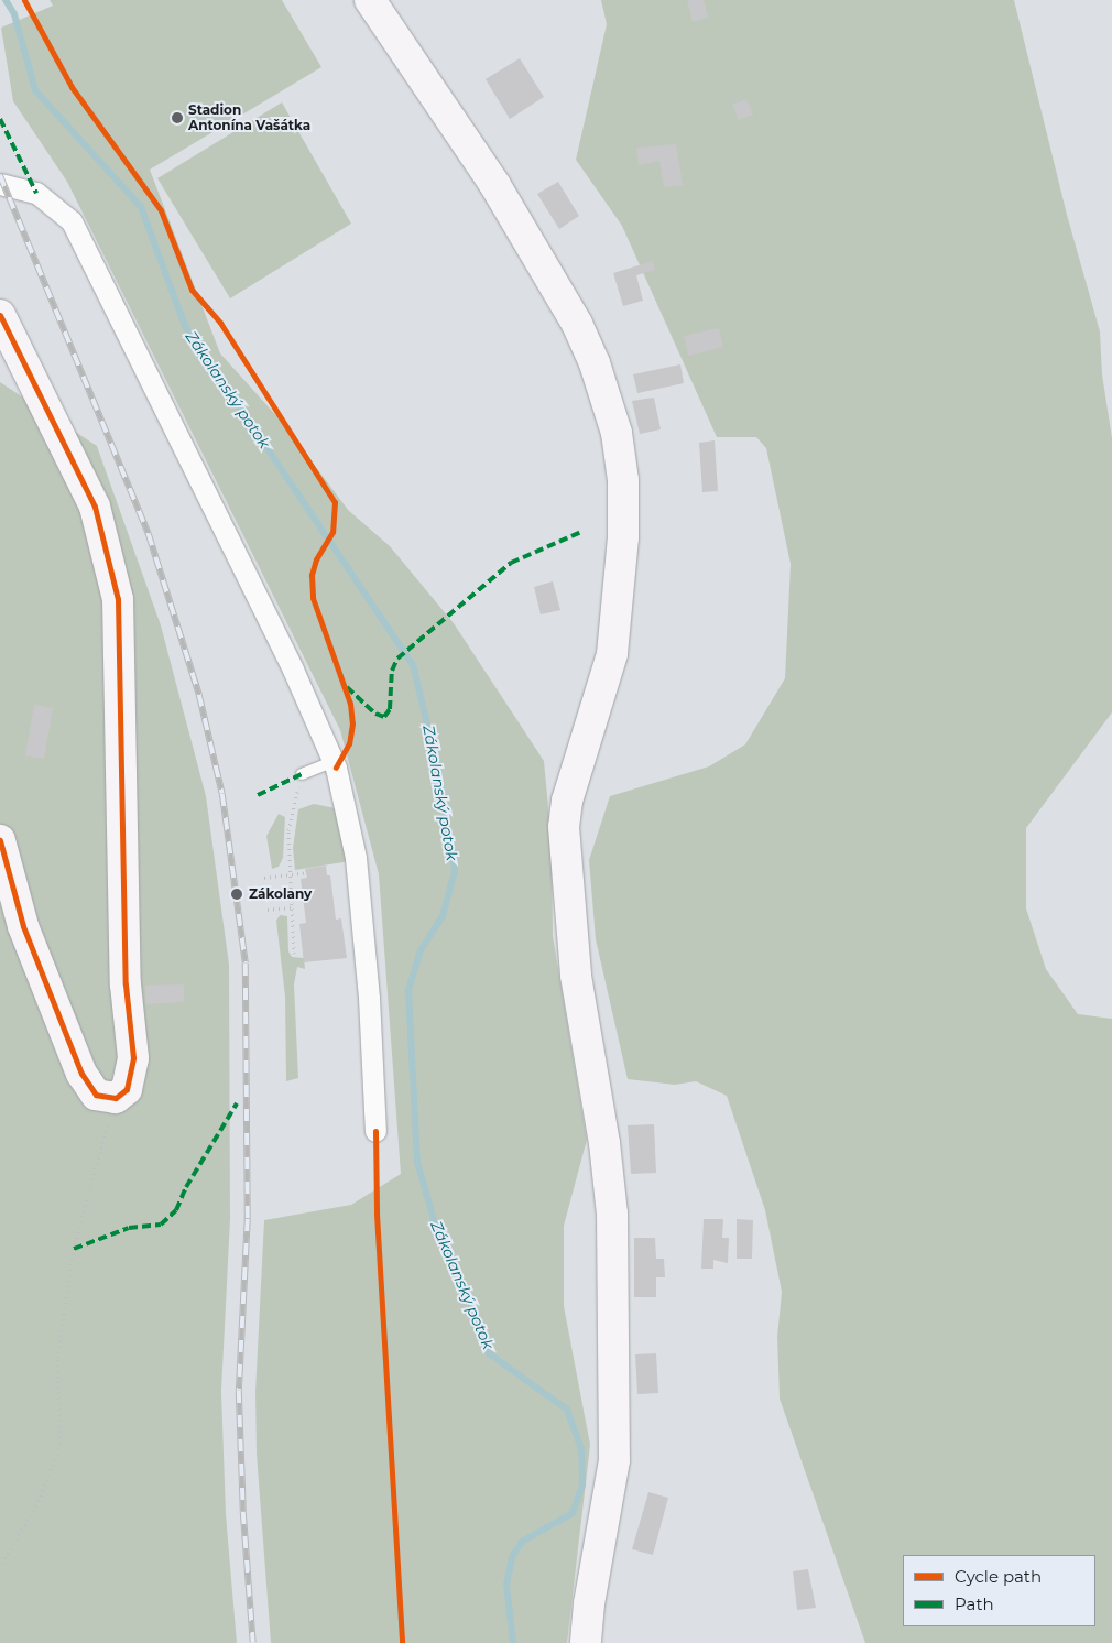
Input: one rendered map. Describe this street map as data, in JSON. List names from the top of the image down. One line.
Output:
{"water":["Zákolanský potok"],"places":["Stadion Antonína Vašátka","Zákolany"],"legend":["Cycle path","Path"]}
